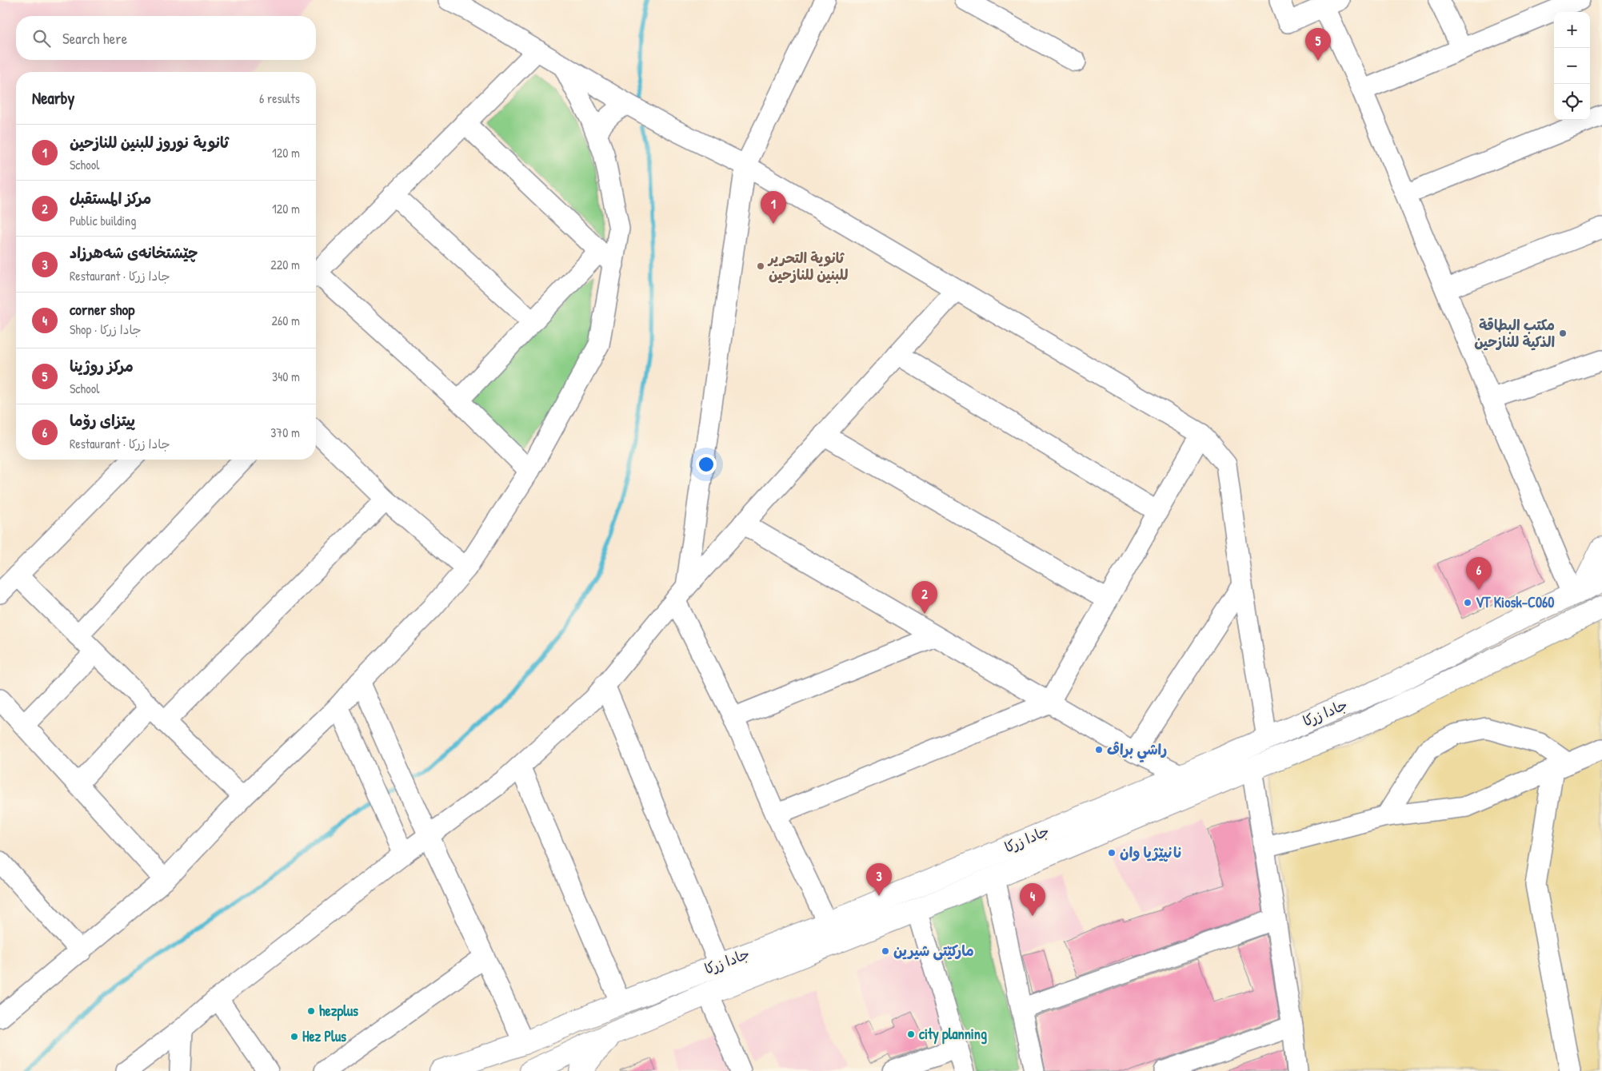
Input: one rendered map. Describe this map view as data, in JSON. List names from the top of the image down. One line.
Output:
{"streets":{"main road":["جادا زرکا"]},"places":["ثانوية التحرير للبنين للنازحين","مكتب البطاقة الذكية للنازحين","VT Kiosk-C060","راشي براڤ","نانپێژیا وان","مارکێتی شیرین","hezplus","city planning","Hez Plus"],"page":{"map_buttons":["+","−"],"search":"Search here","pins":["5","1","6","2","3","4"],"heading":["Nearby","6 results"],"list":[{"mark":"1","name":"ثانوية نوروز للبنين للنازحين","note":"School","value":"120 m"},{"mark":"2","name":"مركز المستقبل","note":"Public building","value":"120 m"},{"mark":"3","name":"چێشتخانەی شەهرزاد","note":"Restaurant · جادا زرکا","value":"220 m"},{"mark":"4","name":"corner shop","note":"Shop · جادا زرکا","value":"260 m"},{"mark":"5","name":"مركز روژينا","note":"School","value":"340 m"},{"mark":"6","name":"پیتزای رۆما","note":"Restaurant · جادا زرکا","value":"370 m"}]}}
